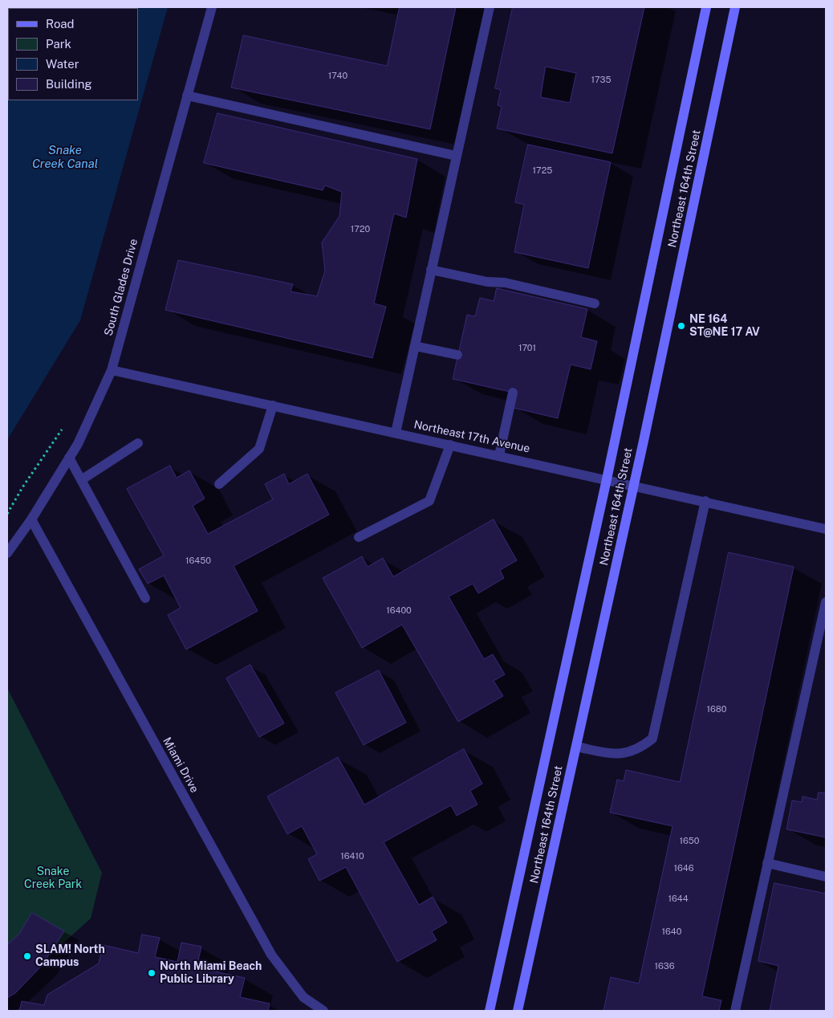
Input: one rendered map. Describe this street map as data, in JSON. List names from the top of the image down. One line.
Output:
{"streets":{"street":["Northeast 164th Street","South Glades Drive","Northeast 17th Avenue","Miami Drive"]},"crossings":[["Northeast 164th Street","Northeast 17th Avenue"],["South Glades Drive","Northeast 17th Avenue"],["South Glades Drive","Miami Drive"]],"water":["Snake Creek Canal"],"parks":["Snake Creek Park"],"places":["NE 164 ST@NE 17 AV","SLAM! North Campus","North Miami Beach Public Library"],"house_numbers":["1740","1735","1725","1720","1701","16450","16400","1680","1650","16410","1646","1644","1640","1636"],"legend":["Road","Park","Water","Building"]}
